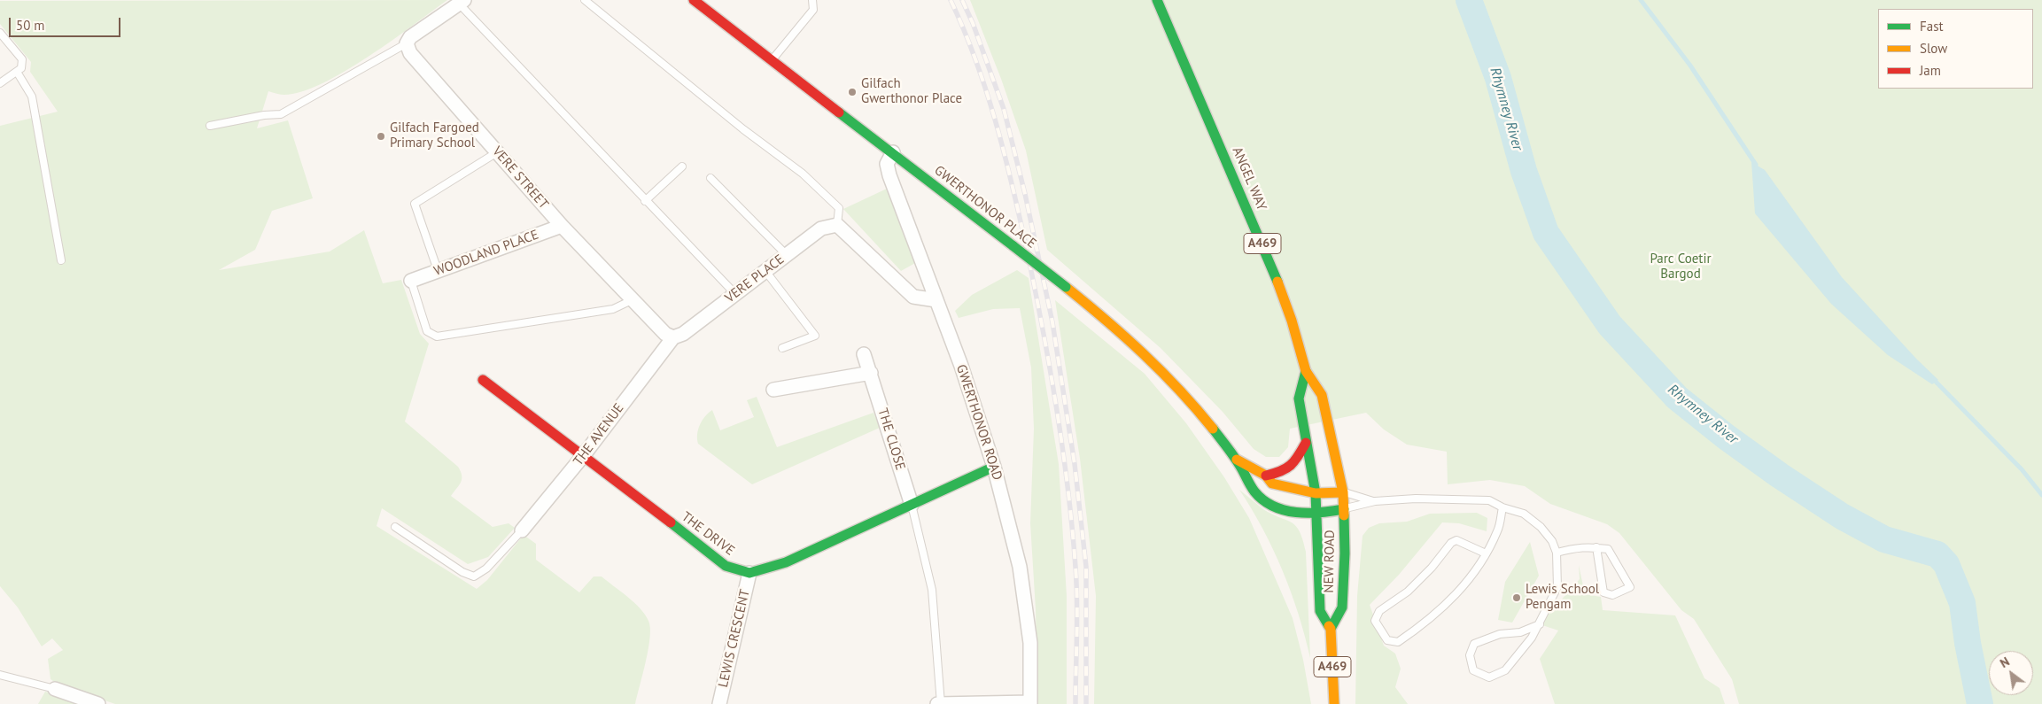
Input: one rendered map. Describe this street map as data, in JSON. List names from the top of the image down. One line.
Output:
{"streets":{"street":["VERE STREET","ANGEL WAY","GWERTHONOR PLACE","A469","WOODLAND PLACE","VERE PLACE","GWERTHONOR ROAD","THE AVENUE","THE CLOSE","THE DRIVE","NEW ROAD","LEWIS CRESCENT"]},"crossings":[["VERE STREET","WOODLAND PLACE"],["VERE STREET","VERE PLACE"],["VERE STREET","THE AVENUE"],["ANGEL WAY","GWERTHONOR PLACE"],["ANGEL WAY","A469"],["ANGEL WAY","NEW ROAD"],["GWERTHONOR PLACE","A469"],["GWERTHONOR PLACE","GWERTHONOR ROAD"],["GWERTHONOR PLACE","NEW ROAD"],["A469","NEW ROAD"],["VERE PLACE","THE AVENUE"],["THE AVENUE","THE DRIVE"],["THE DRIVE","LEWIS CRESCENT"]],"water":["Rhymney River"],"parks":["Parc Coetir Bargod"],"places":["Gilfach Gwerthonor Place","Gilfach Fargoed Primary School","Lewis School Pengam"],"legend":["Fast","Slow","Jam"],"scale_bar":"50 m","north":"top left"}
